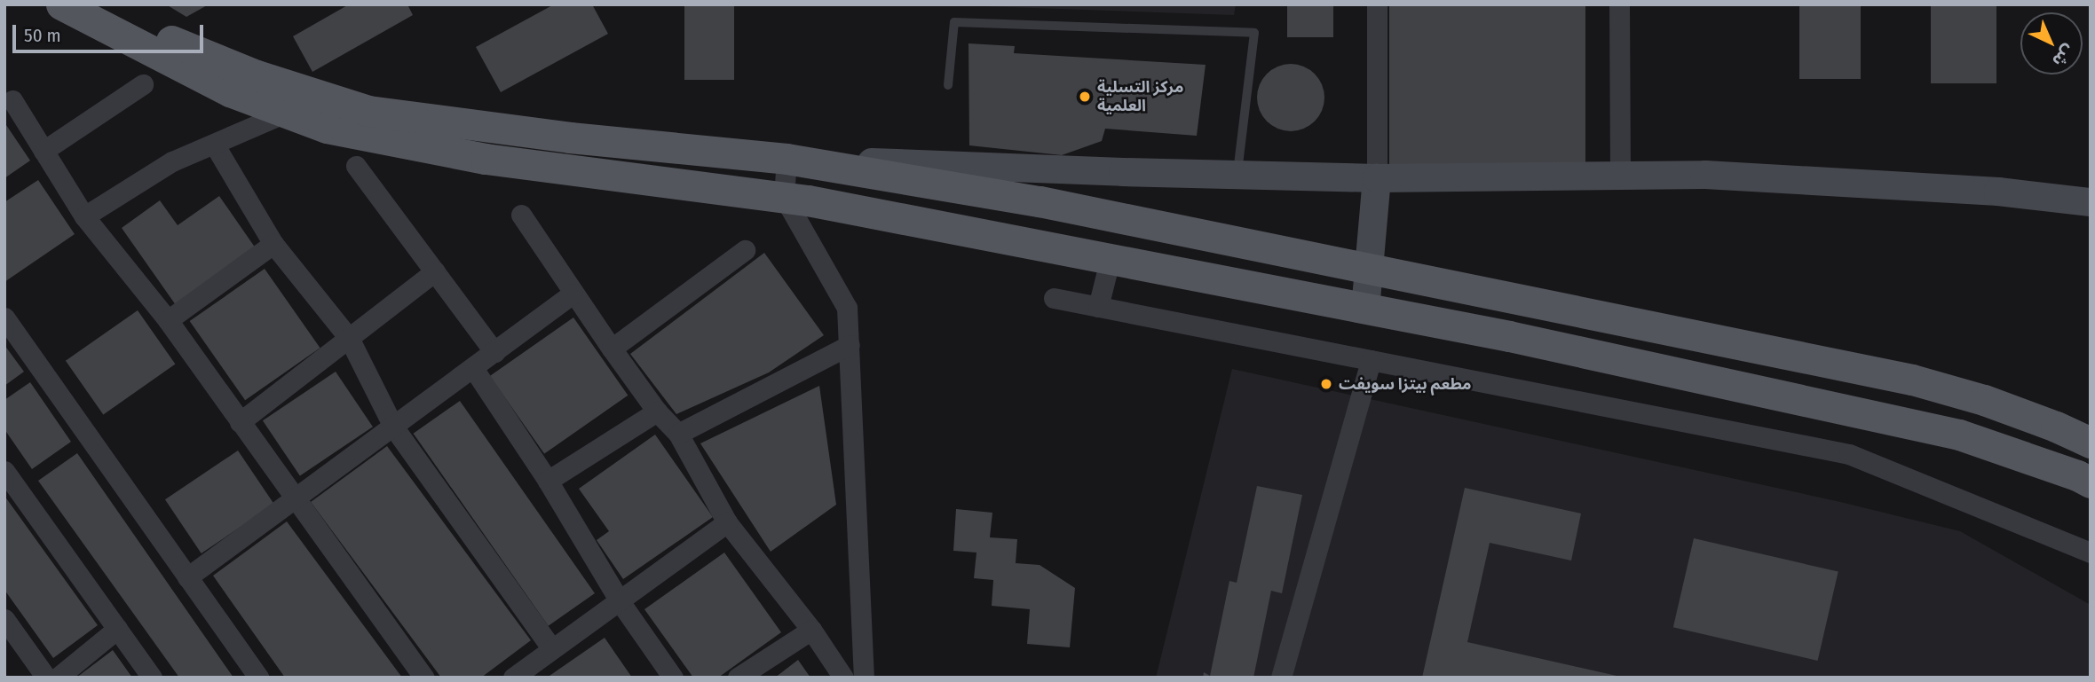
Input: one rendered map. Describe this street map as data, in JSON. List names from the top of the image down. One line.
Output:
{"places":["مركز التسلية العلمية","مطعم بيتزا سويفت"],"scale_bar":"50 m","north":"bottom right"}
